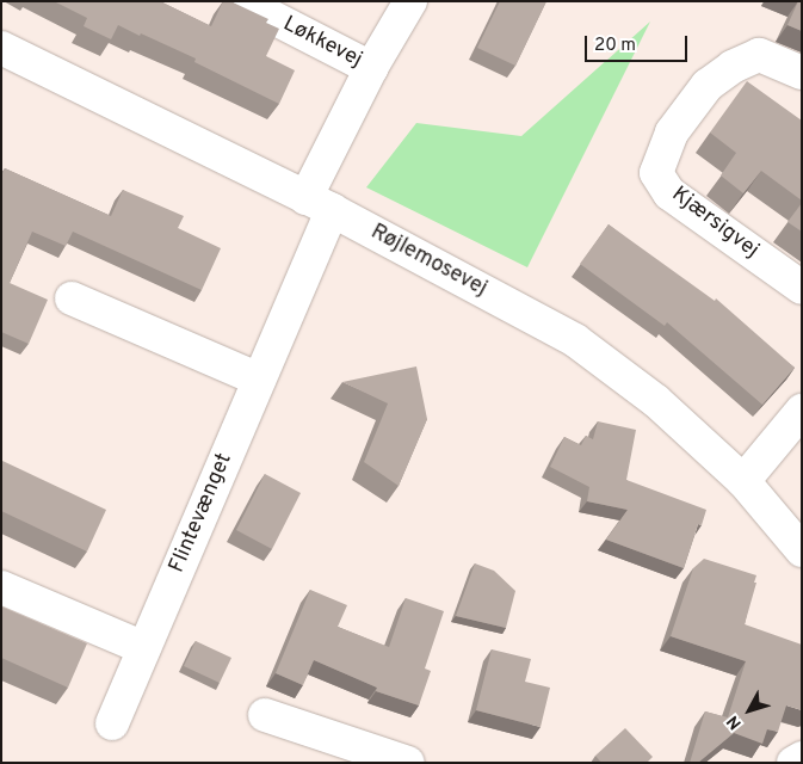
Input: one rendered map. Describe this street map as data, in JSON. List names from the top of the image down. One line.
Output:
{"streets":{"street":["Løkkevej","Kjærsigvej","Røjlemosevej","Flintevænget"]},"crossings":[["Løkkevej","Røjlemosevej"],["Løkkevej","Flintevænget"],["Røjlemosevej","Flintevænget"]],"scale_bar":"20 m","north":"bottom left"}
